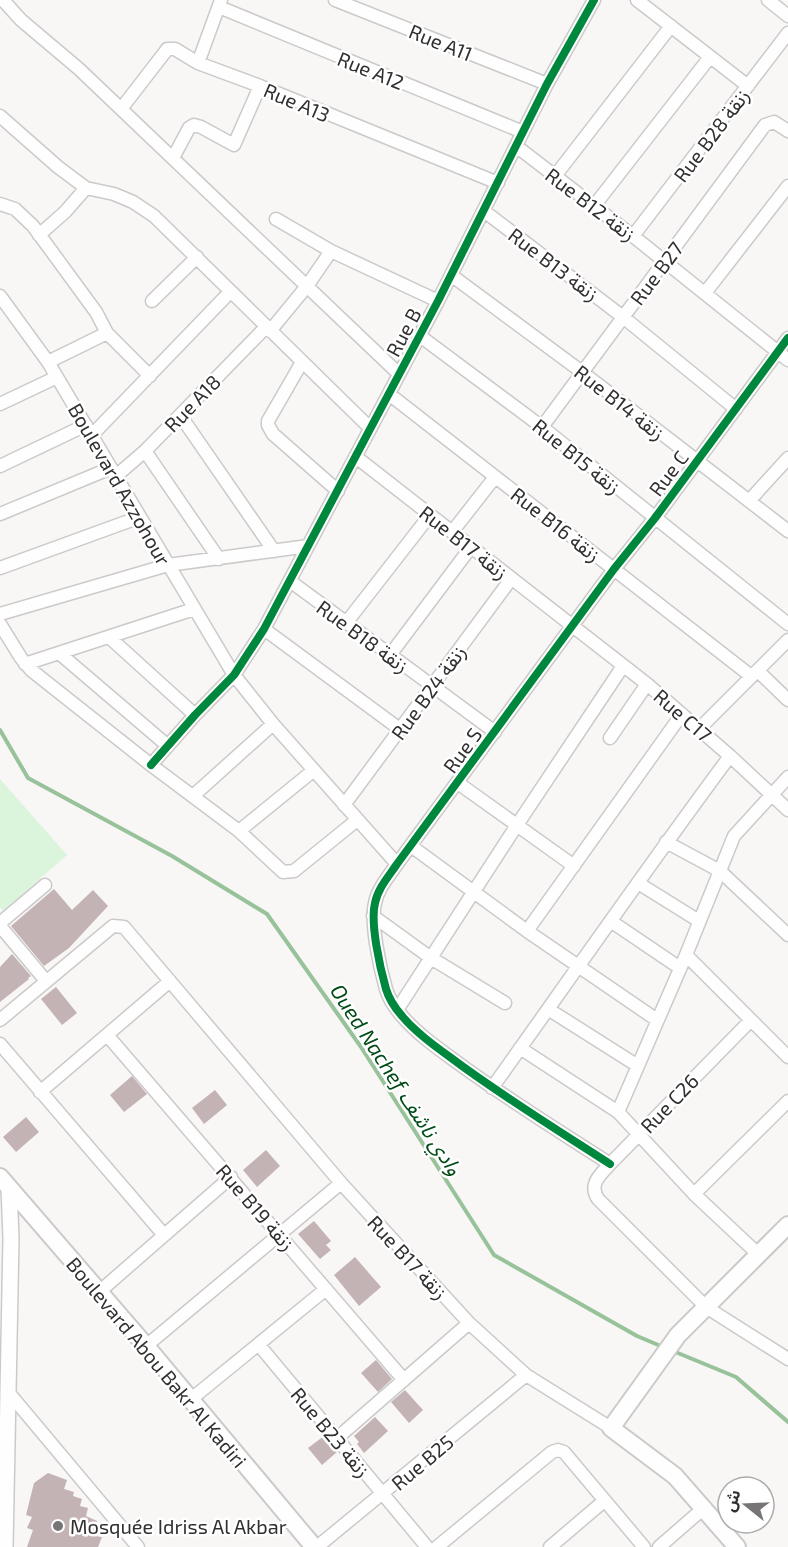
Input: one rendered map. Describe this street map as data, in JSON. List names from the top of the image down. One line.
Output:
{"streets":{"main road":["Rue B17 زنقة","Boulevard Abou Bakr Al Kadiri"],"street":["Rue A11","Rue A12","Rue A13","Rue B28 زنقة","Rue B12 زنقة","Rue B13 زنقة","Rue B27","Rue B","Rue B14 زنقة","Rue A18","Rue B15 زنقة","Rue C","Boulevard Azzohour","Rue B16 زنقة","Rue B18 زنقة","Rue B24 زنقة","Rue C17","Rue S","Rue C26","Rue B19 زنقة","Rue B23 زنقة","Rue B25"]},"crossings":[["Rue A11","Rue B"],["Rue A12","Rue B"],["Rue A13","Rue B"],["Rue B28 زنقة","Rue B12 زنقة"],["Rue B12 زنقة","Rue B27"],["Rue B12 زنقة","Rue B"],["Rue B12 زنقة","Rue C"],["Rue B13 زنقة","Rue B27"],["Rue B13 زنقة","Rue B"],["Rue B13 زنقة","Rue C"],["Rue B27","Rue B14 زنقة"],["Rue B27","Rue B15 زنقة"],["Rue B","Rue B14 زنقة"],["Rue B","Rue B15 زنقة"],["Rue B","Boulevard Azzohour"],["Rue B","Rue B16 زنقة"],["Rue B","Rue B17 زنقة"],["Rue B","Rue B18 زنقة"],["Rue B14 زنقة","Rue C"],["Rue A18","Boulevard Azzohour"],["Rue B15 زنقة","Rue C"],["Rue C","Rue B16 زنقة"],["Rue C","Rue B17 زنقة"],["Rue C","Rue C17"],["Rue C","Rue S"],["Boulevard Azzohour","Rue B24 زنقة"],["Boulevard Azzohour","Rue S"],["Rue B17 زنقة","Rue B24 زنقة"],["Rue B17 زنقة","Rue C17"],["Rue B17 زنقة","Rue S"],["Rue B17 زنقة","Rue B25"],["Rue B18 زنقة","Rue B24 زنقة"],["Rue B18 زنقة","Rue S"],["Rue C17","Rue S"],["Boulevard Abou Bakr Al Kadiri","Rue B25"],["Rue B23 زنقة","Rue B25"]],"water":["Oued Nachef وادي ناشف"],"places":["Mosquée Idriss Al Akbar"],"north":"left"}
